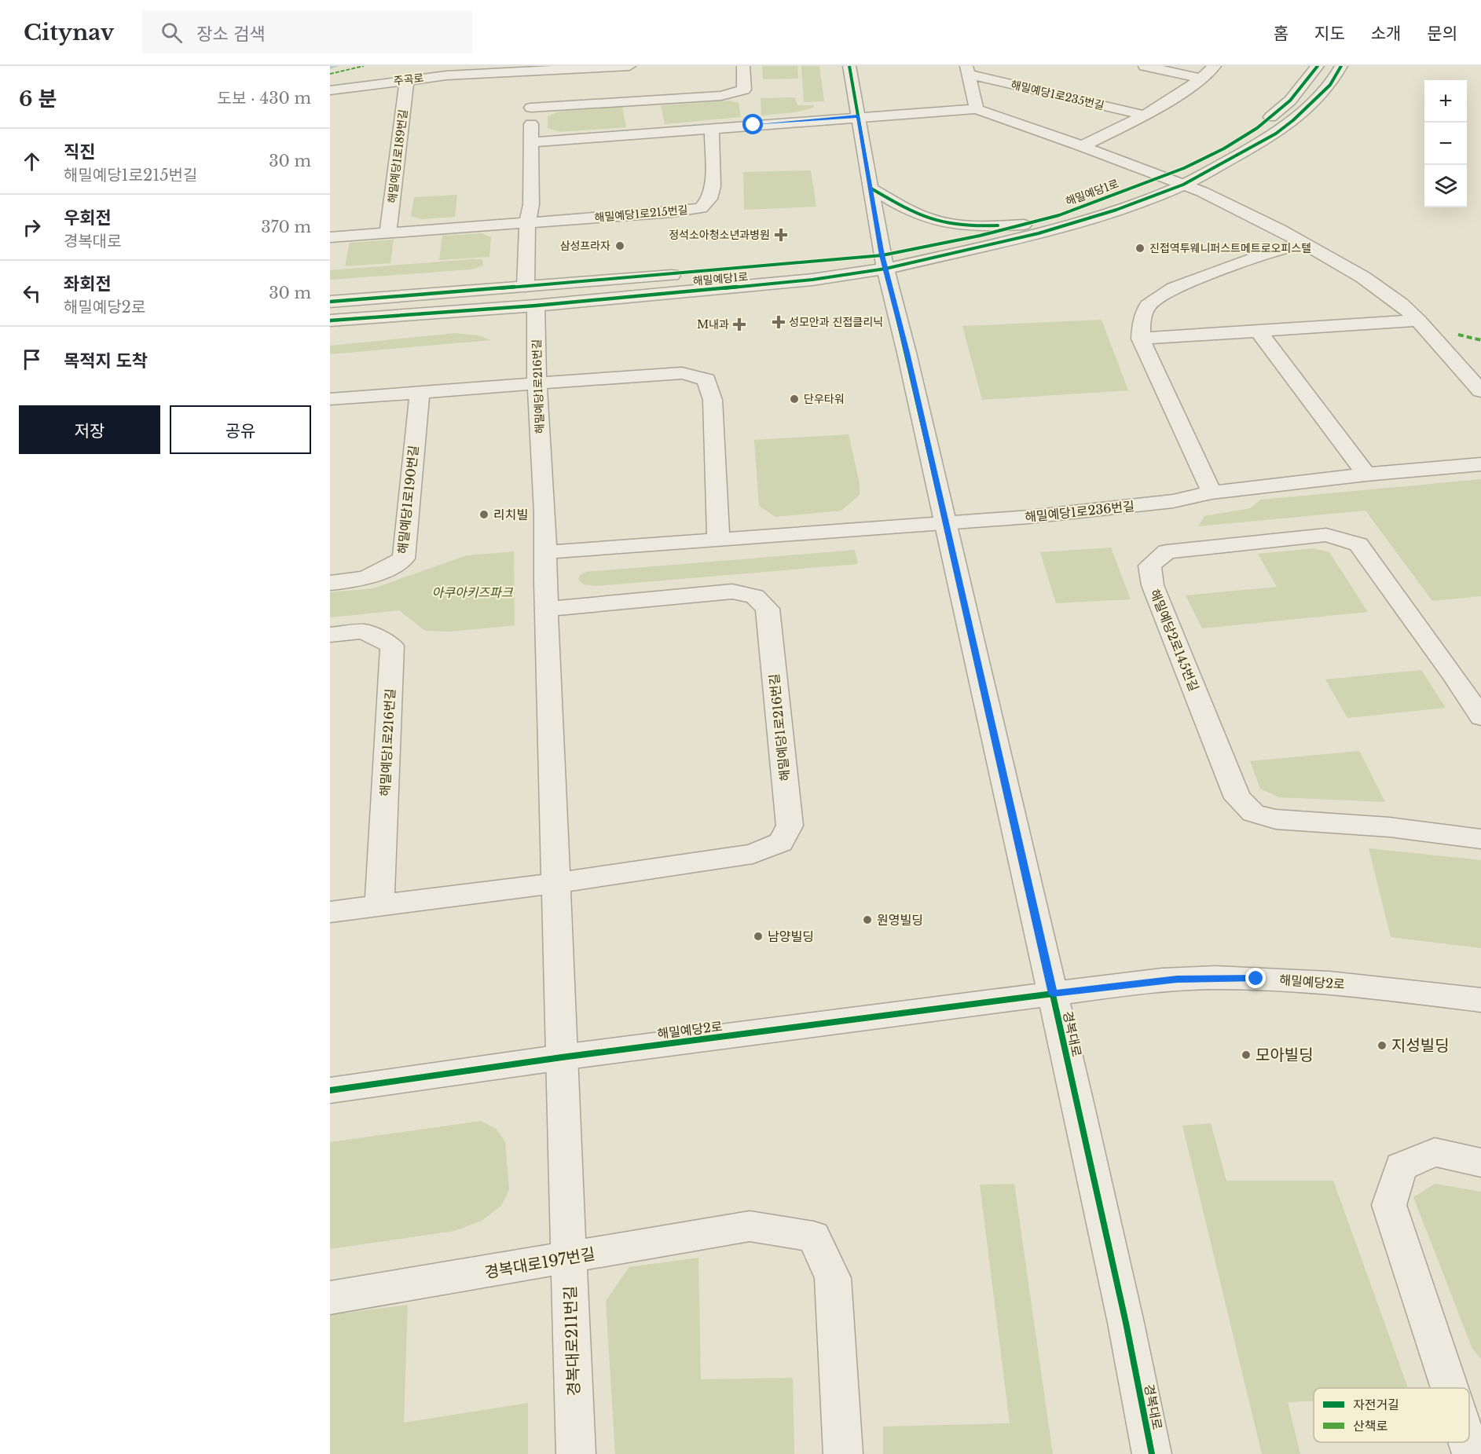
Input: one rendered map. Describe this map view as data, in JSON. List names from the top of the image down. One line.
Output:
{"streets":{"street":["주곡로","해밀예당1로235번길","해밀예당1로189번길","해밀예당1로","해밀예당1로215번길","해밀예당1로216번길","해밀예당1로190번길","해밀예당1로236번길","해밀예당2로145번길","해밀예당2로","경복대로","경복대로197번길","경복대로211번길"]},"crossings":[["주곡로","해밀예당1로189번길"],["해밀예당1로","해밀예당1로216번길"],["해밀예당1로","경복대로"],["해밀예당1로216번길","해밀예당1로236번길"],["해밀예당1로216번길","해밀예당2로"],["해밀예당1로216번길","경복대로211번길"],["해밀예당1로236번길","경복대로"],["해밀예당2로","경복대로"],["해밀예당2로","경복대로211번길"],["경복대로197번길","경복대로211번길"]],"parks":["아쿠아키즈파크"],"places":{"health":["정석소아청소년과병원","성모안과 진접클리닉","M내과"],"other":["삼성프라자","진접역투웨니퍼스트메트로오피스텔","단우타워","리치빌","원영빌딩","남양빌딩","지성빌딩","모아빌딩"]},"legend":["자전거길","산책로"],"page":{"header":"Citynav","search":"장소 검색","nav":["홈","지도","소개","문의"],"heading":["6 분","도보 · 430 m"],"map_buttons":["+","−"],"list":[["직진","해밀예당1로215번길","30 m"],["우회전","경복대로","370 m"],["좌회전","해밀예당2로","30 m"],"목적지 도착"],"buttons":["저장","공유"]}}
